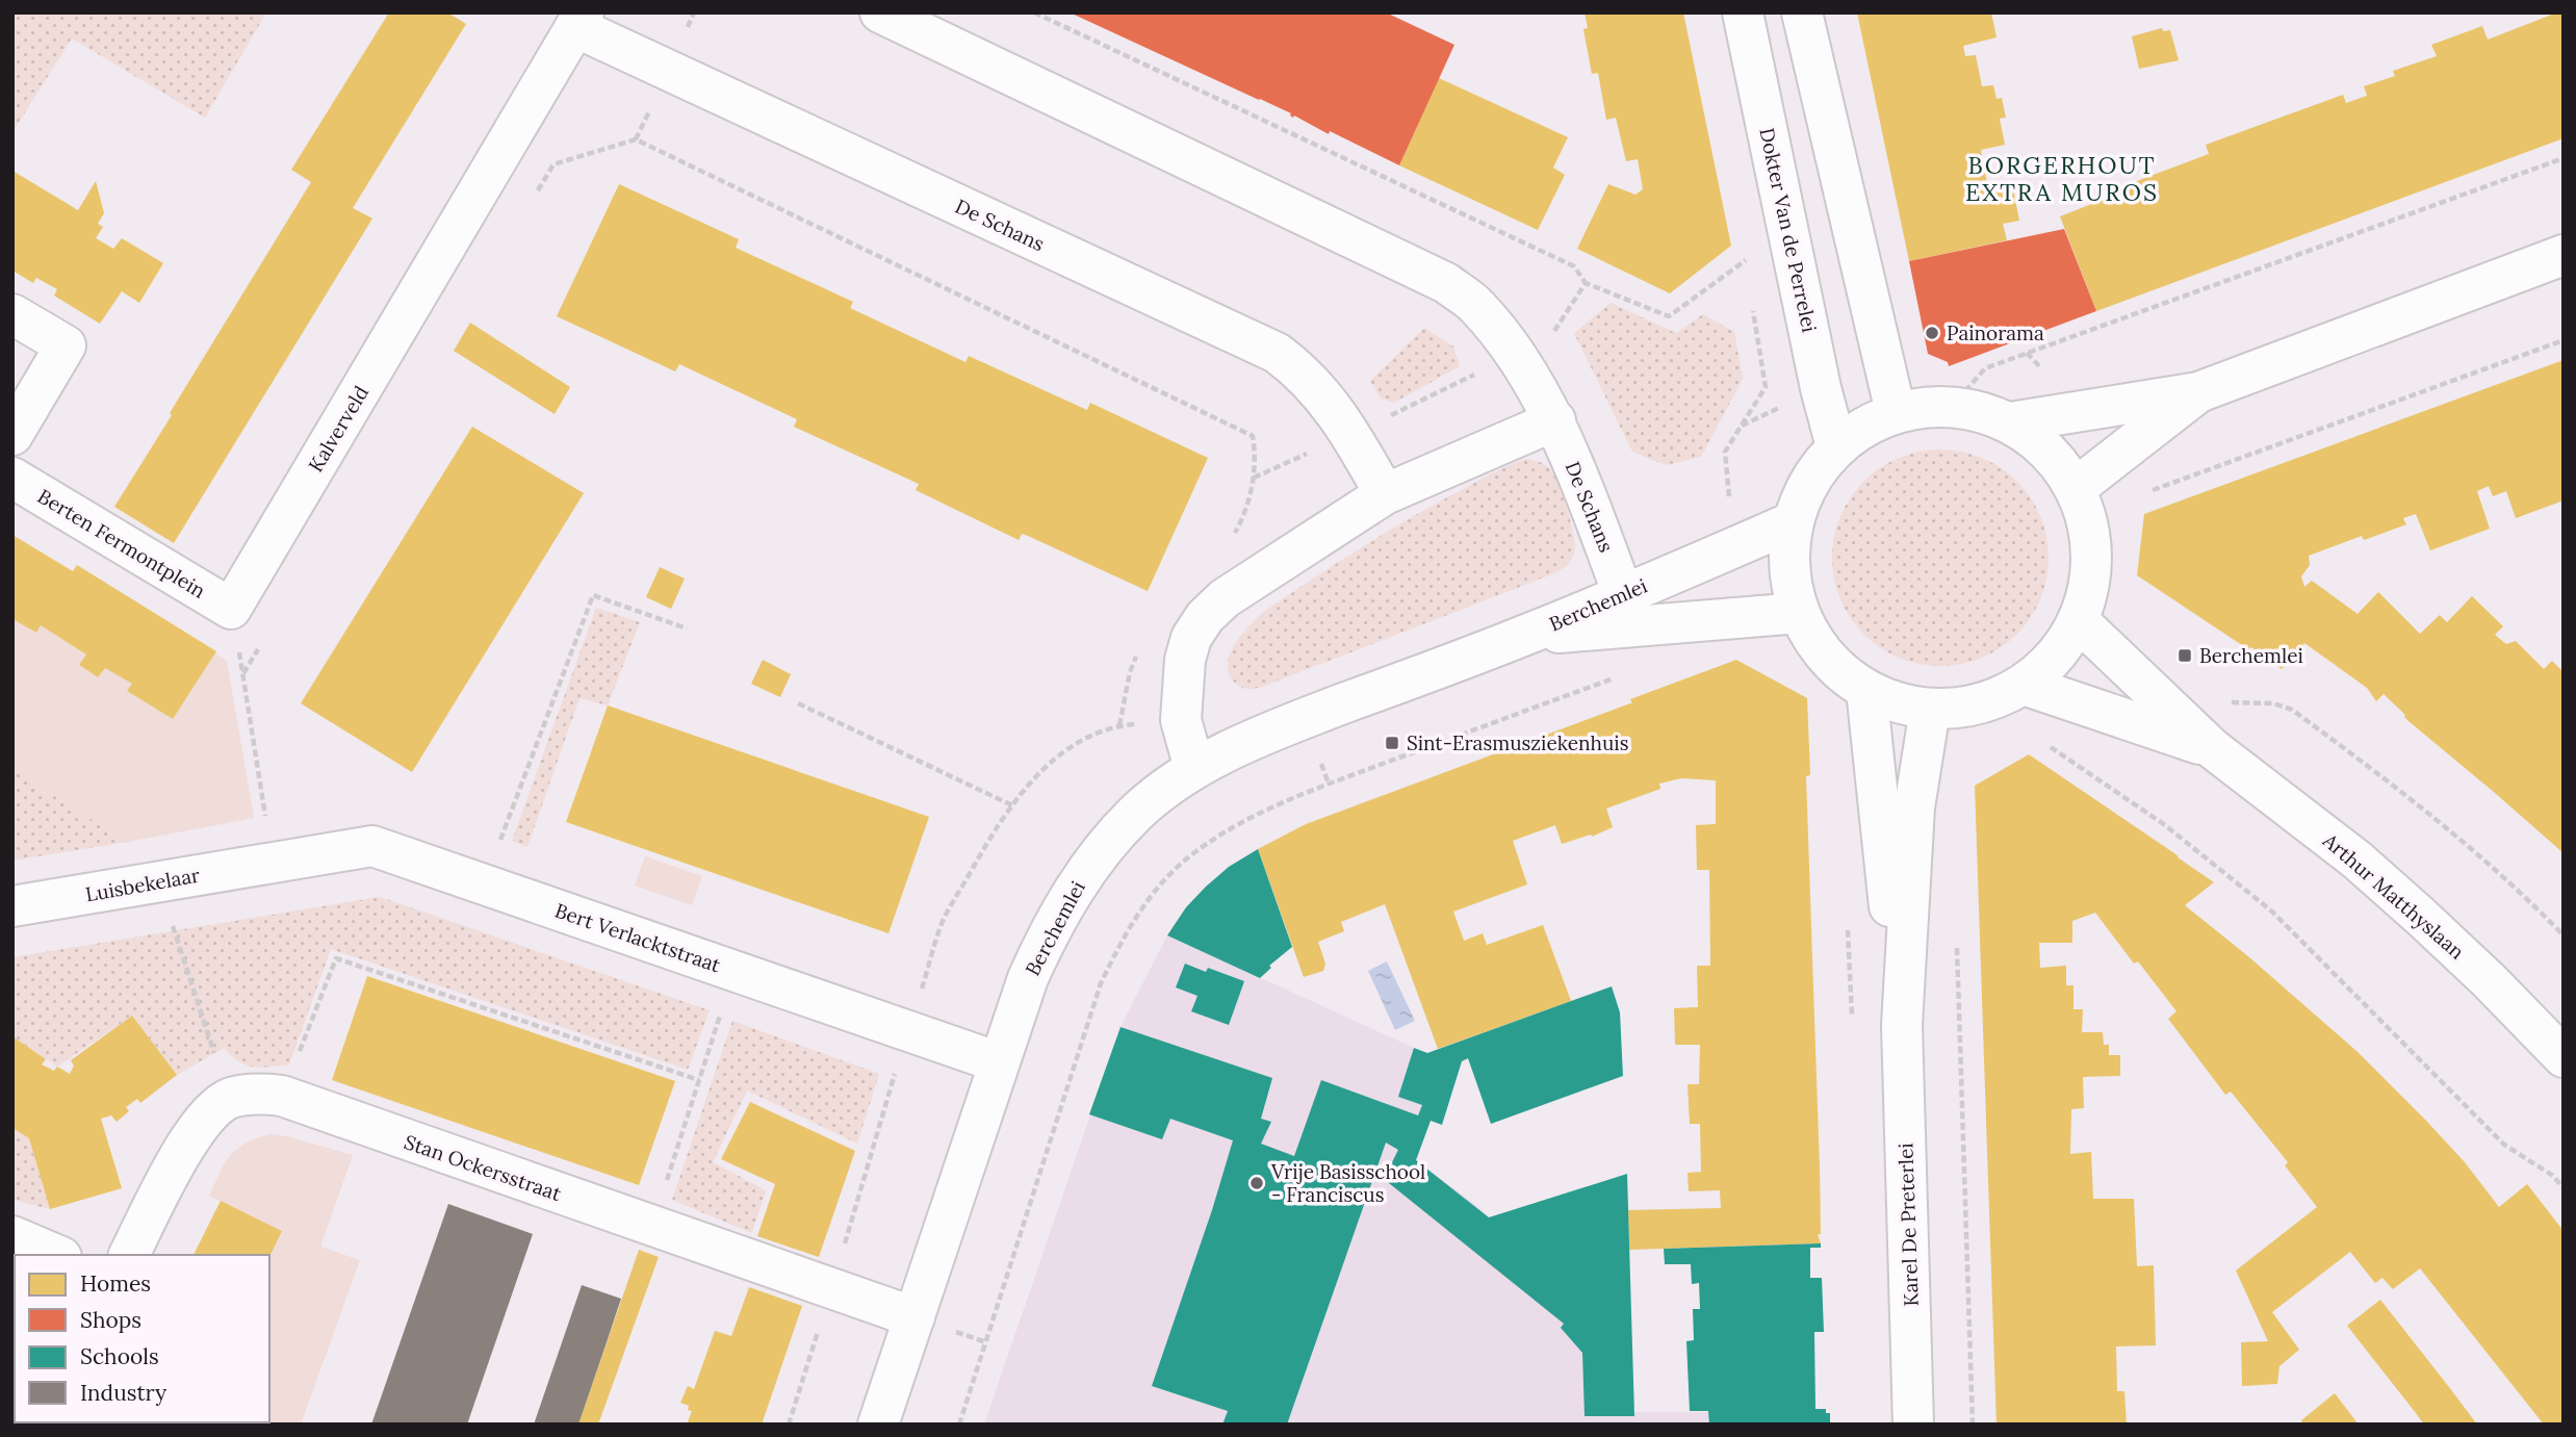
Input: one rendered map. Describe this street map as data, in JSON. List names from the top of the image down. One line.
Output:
{"streets":{"street":["De Schans","Dokter Van de Perrelei","Kalverveld","Berten Fermontplein","Berchemlei","Luisbekelaar","Arthur Matthyslaan","Bert Verlacktstraat","Stan Ockersstraat","Karel De Preterlei"]},"crossings":[["De Schans","Kalverveld"],["De Schans","Berchemlei"],["Kalverveld","Berten Fermontplein"],["Berchemlei","Bert Verlacktstraat"],["Berchemlei","Stan Ockersstraat"],["Luisbekelaar","Bert Verlacktstraat"]],"districts":["BORGERHOUT EXTRA MUROS"],"places":{"other":["Painorama","Vrije Basisschool - Franciscus"],"transit":["Berchemlei","Sint-Erasmusziekenhuis"]},"legend":["Homes","Shops","Schools","Industry"]}
